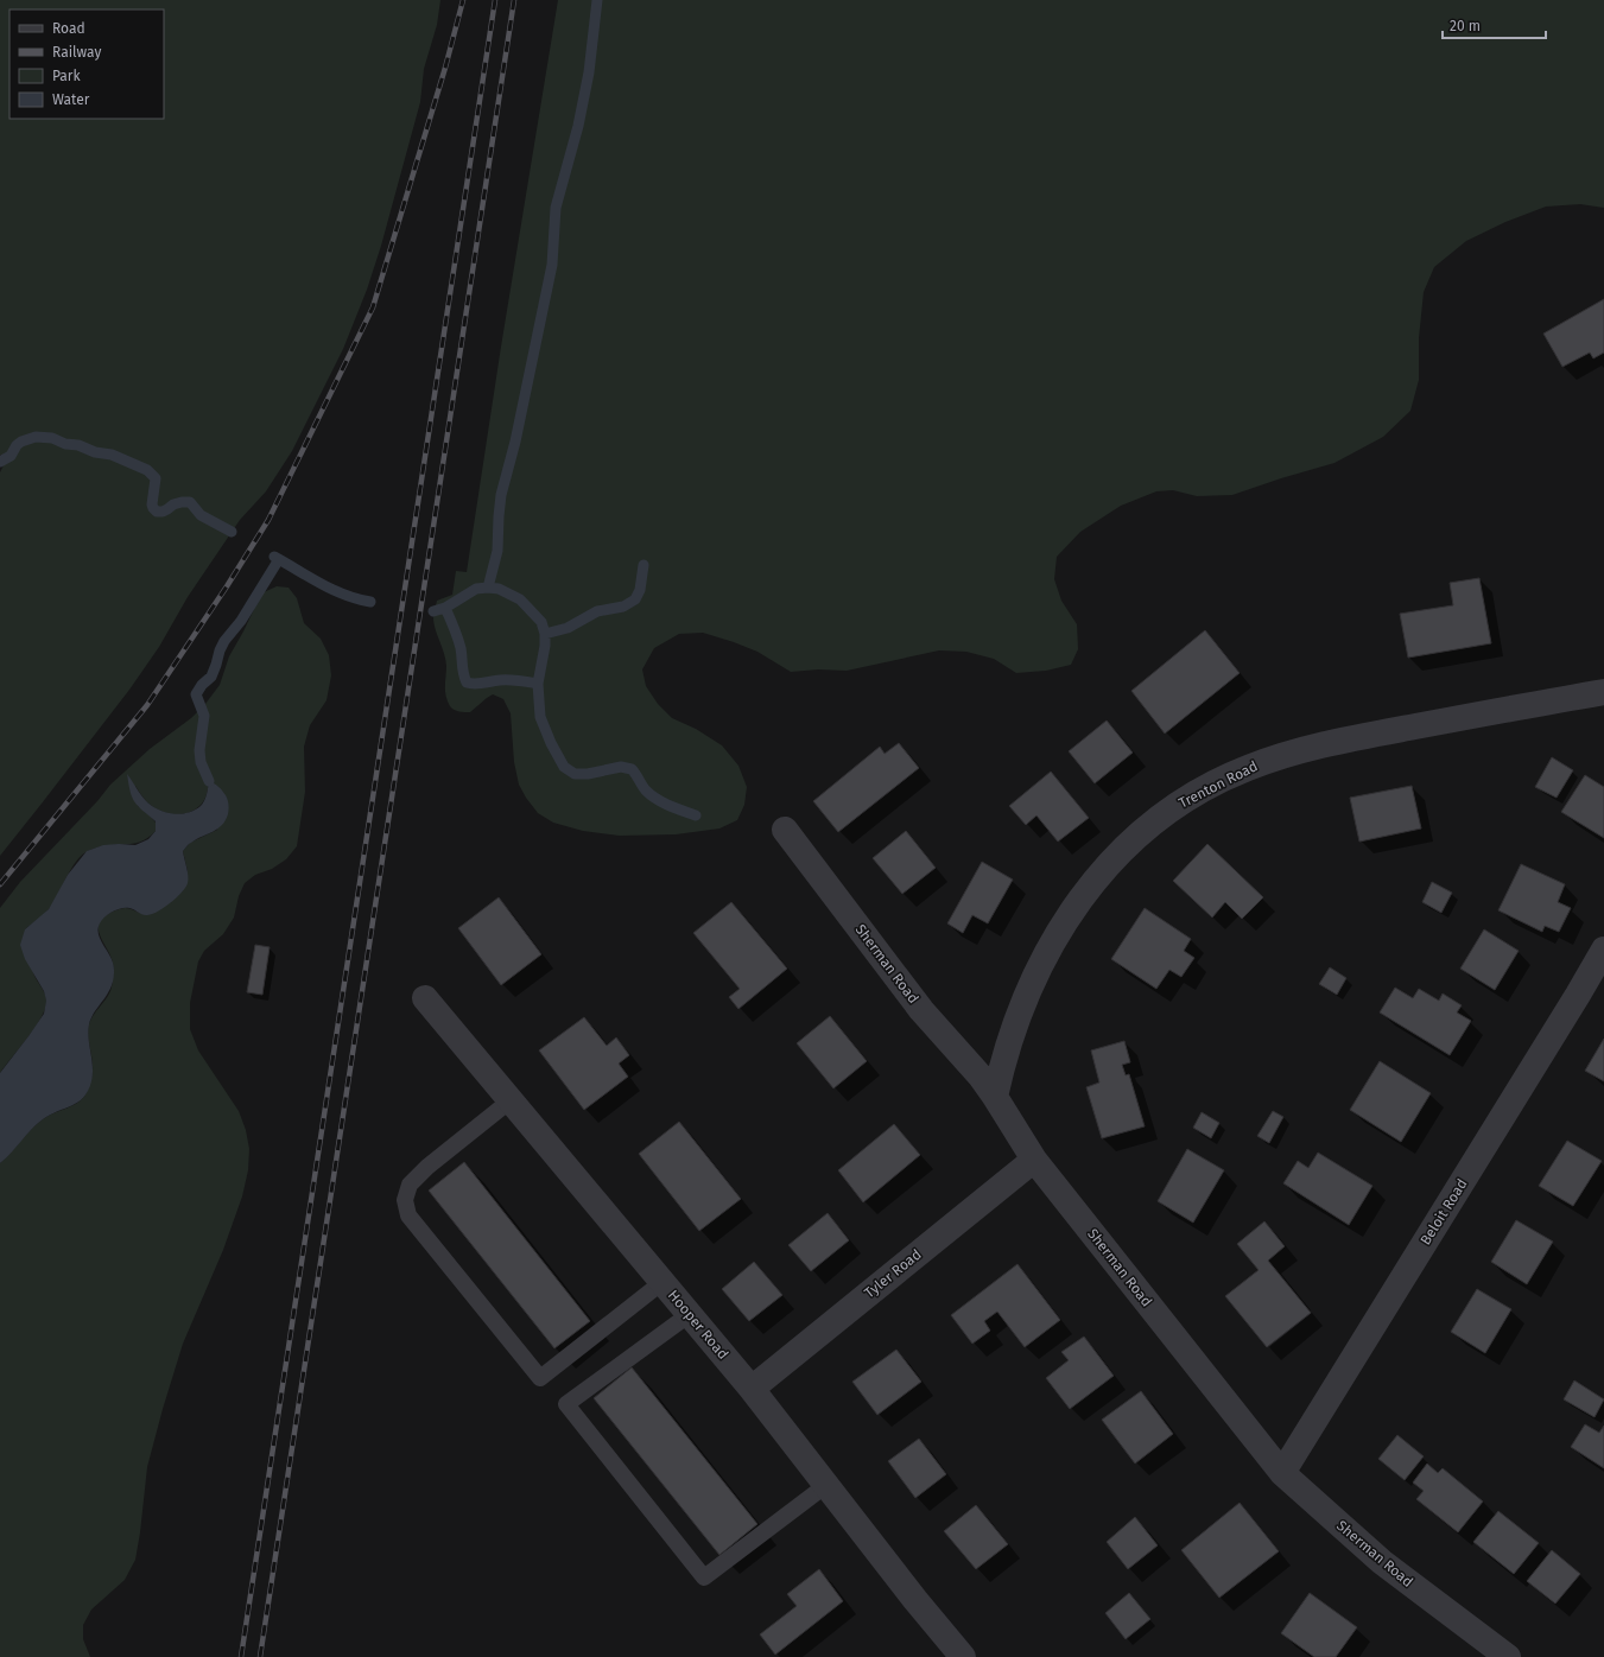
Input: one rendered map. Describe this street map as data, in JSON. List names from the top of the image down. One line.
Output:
{"streets":{"street":["Trenton Road","Sherman Road","Beloit Road","Tyler Road","Hooper Road"]},"crossings":[["Trenton Road","Sherman Road"],["Sherman Road","Beloit Road"],["Sherman Road","Tyler Road"],["Tyler Road","Hooper Road"]],"legend":["Road","Railway","Park","Water"],"scale_bar":"20 m"}
